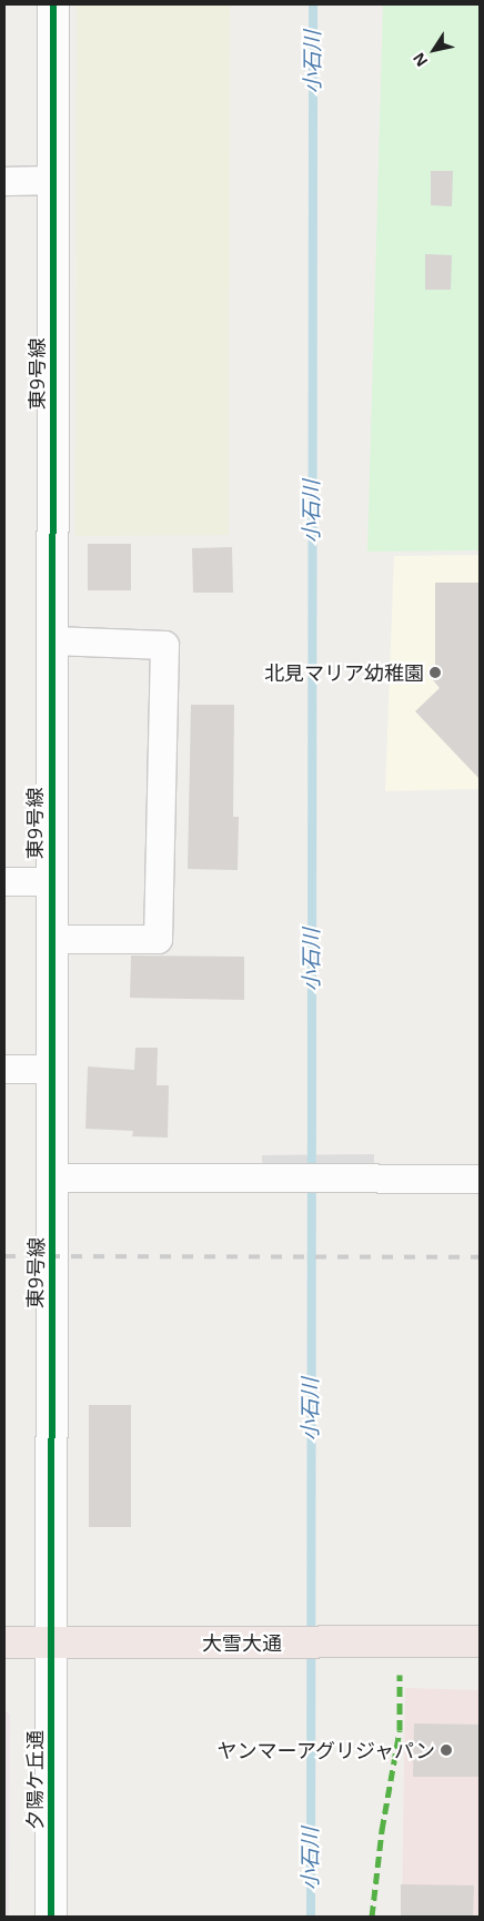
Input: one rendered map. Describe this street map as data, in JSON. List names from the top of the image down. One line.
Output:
{"streets":{"highway":["大雪大通"],"street":["東9号線","夕陽ケ丘通"]},"crossings":[["東9号線","大雪大通"],["東9号線","夕陽ケ丘通"],["大雪大通","夕陽ケ丘通"]],"water":["小石川"],"places":["北見マリア幼稚園","ヤンマーアグリジャパン"],"north":"bottom left"}
